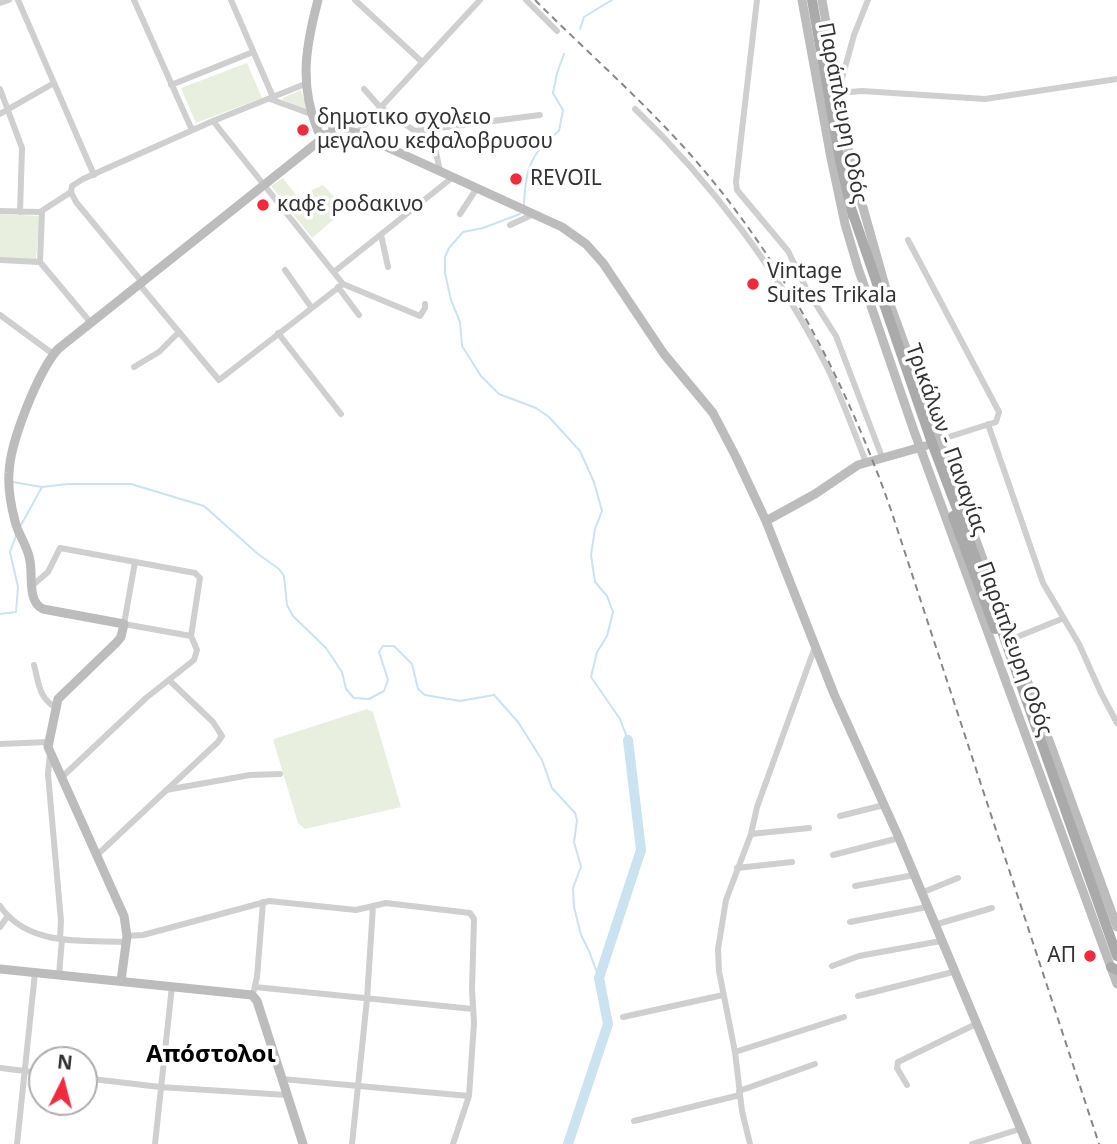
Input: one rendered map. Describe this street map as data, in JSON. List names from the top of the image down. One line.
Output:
{"streets":{"main road":["Τρικάλων - Παναγίας"],"street":["Παράπλευρη Οδός"]},"crossings":[["Παράπλευρη Οδός","Τρικάλων - Παναγίας"]],"districts":["Απόστολοι"],"places":["δημοτικο σχολειο μεγαλου κεφαλοβρυσου","REVOIL","καφε ροδακινο","Vintage Suites Trikala","ΑΠ"],"north":"top"}
